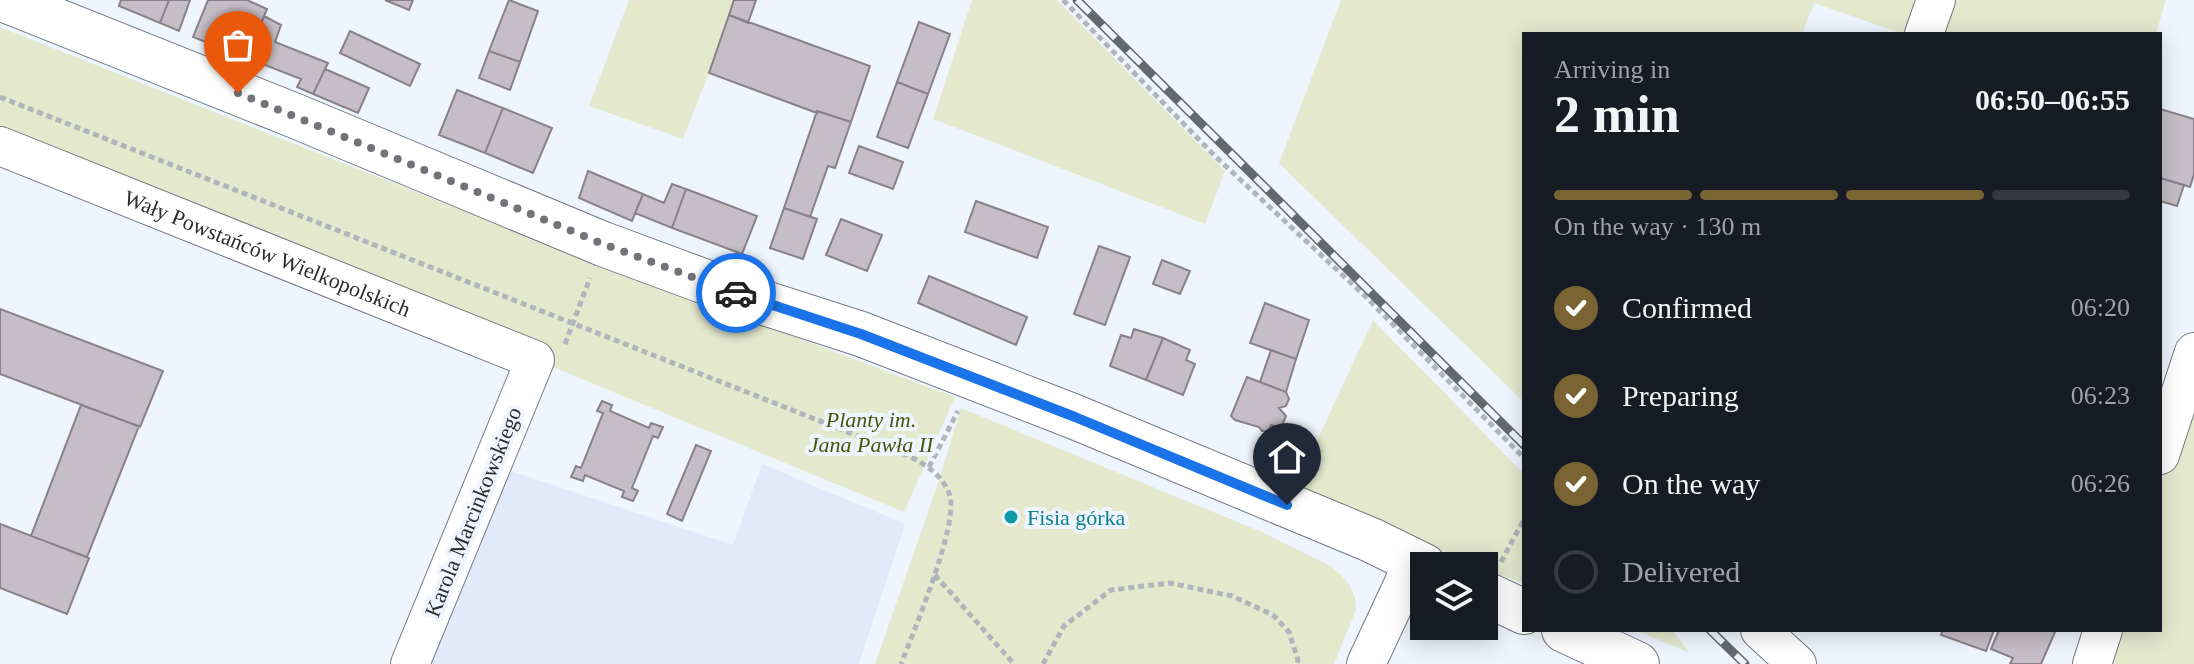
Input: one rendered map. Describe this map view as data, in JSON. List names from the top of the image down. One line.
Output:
{"streets":{"street":["Wały Powstańców Wielkopolskich","Karola Marcinkowskiego"]},"crossings":[["Wały Powstańców Wielkopolskich","Karola Marcinkowskiego"]],"parks":["Planty im. Jana Pawła II"],"places":["Fisia górka"],"page":{"heading":["2 min","Arriving in","06:50–06:55"],"bar":"On the way · 130 m","list":[["Confirmed","06:20"],["Preparing","06:23"],["On the way","06:26"],"Delivered"]}}
